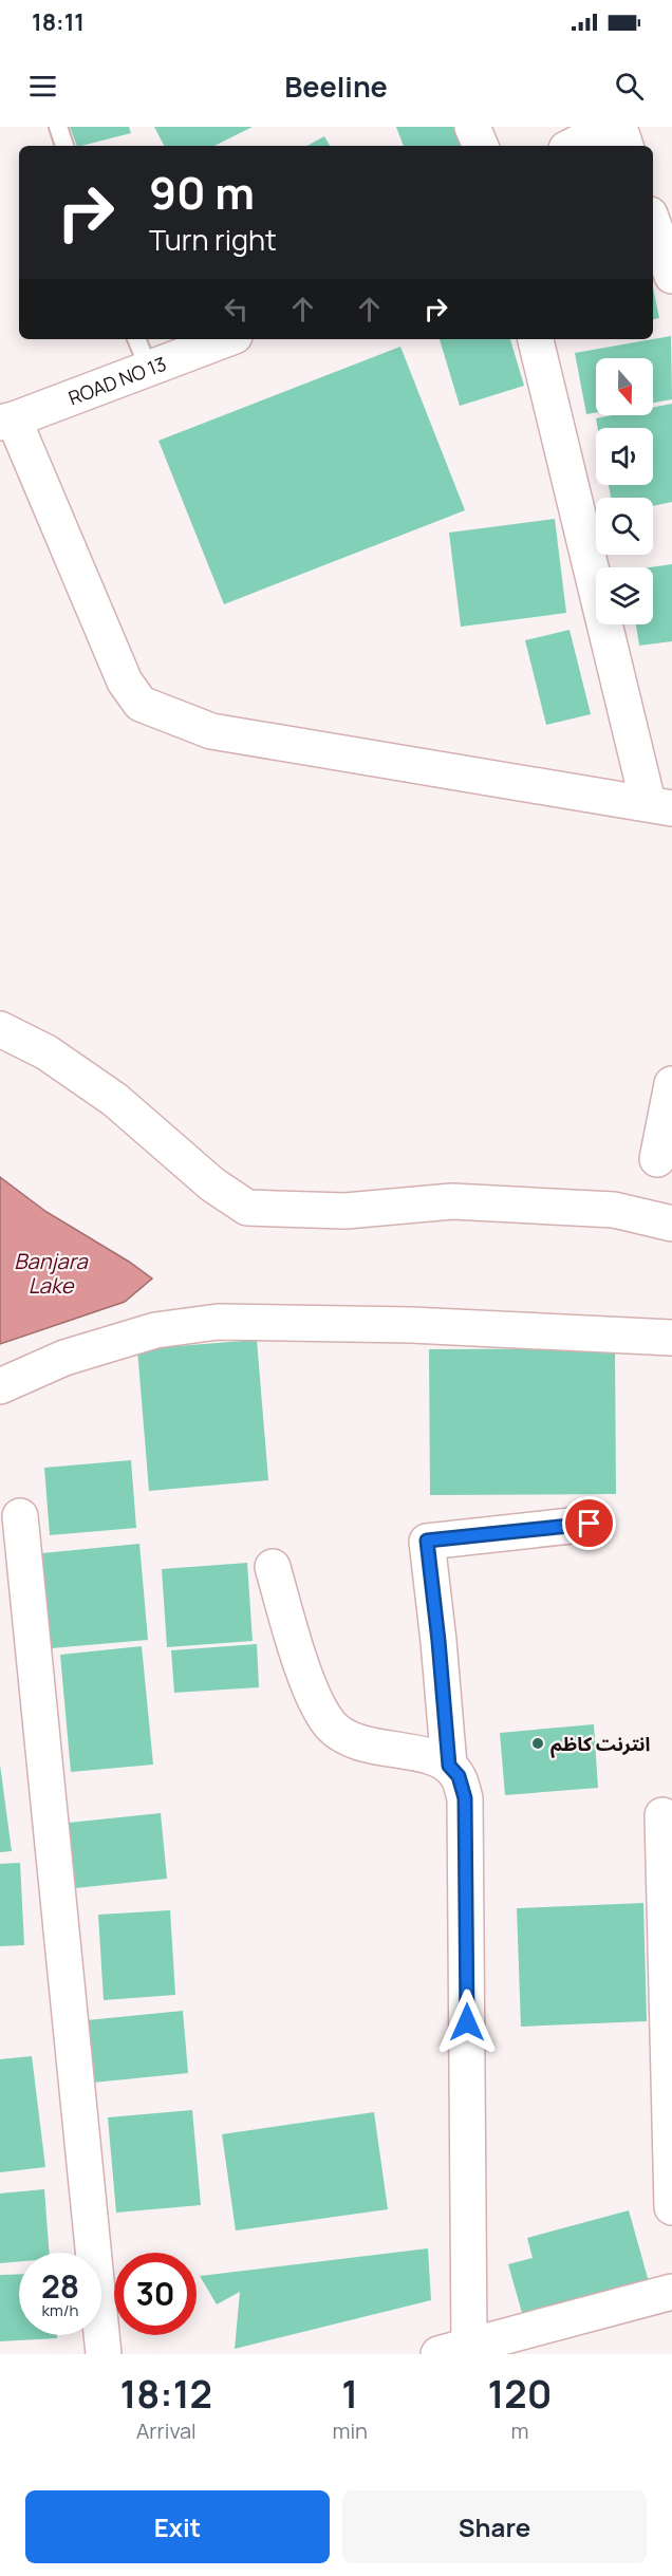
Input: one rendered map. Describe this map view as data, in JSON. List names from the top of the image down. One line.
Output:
{"streets":{"street":["ROAD NO 13"]},"water":["Banjara Lake"],"places":["انترنت كاظم"],"north":"bottom","page":{"status":"18:11","header":"Beeline","turn":["90 m","Turn right"],"speed":"28 km/h","limit":"30","eta":["18:12","Arrival","1","min","120","m"],"buttons":["Exit","Share"]}}
